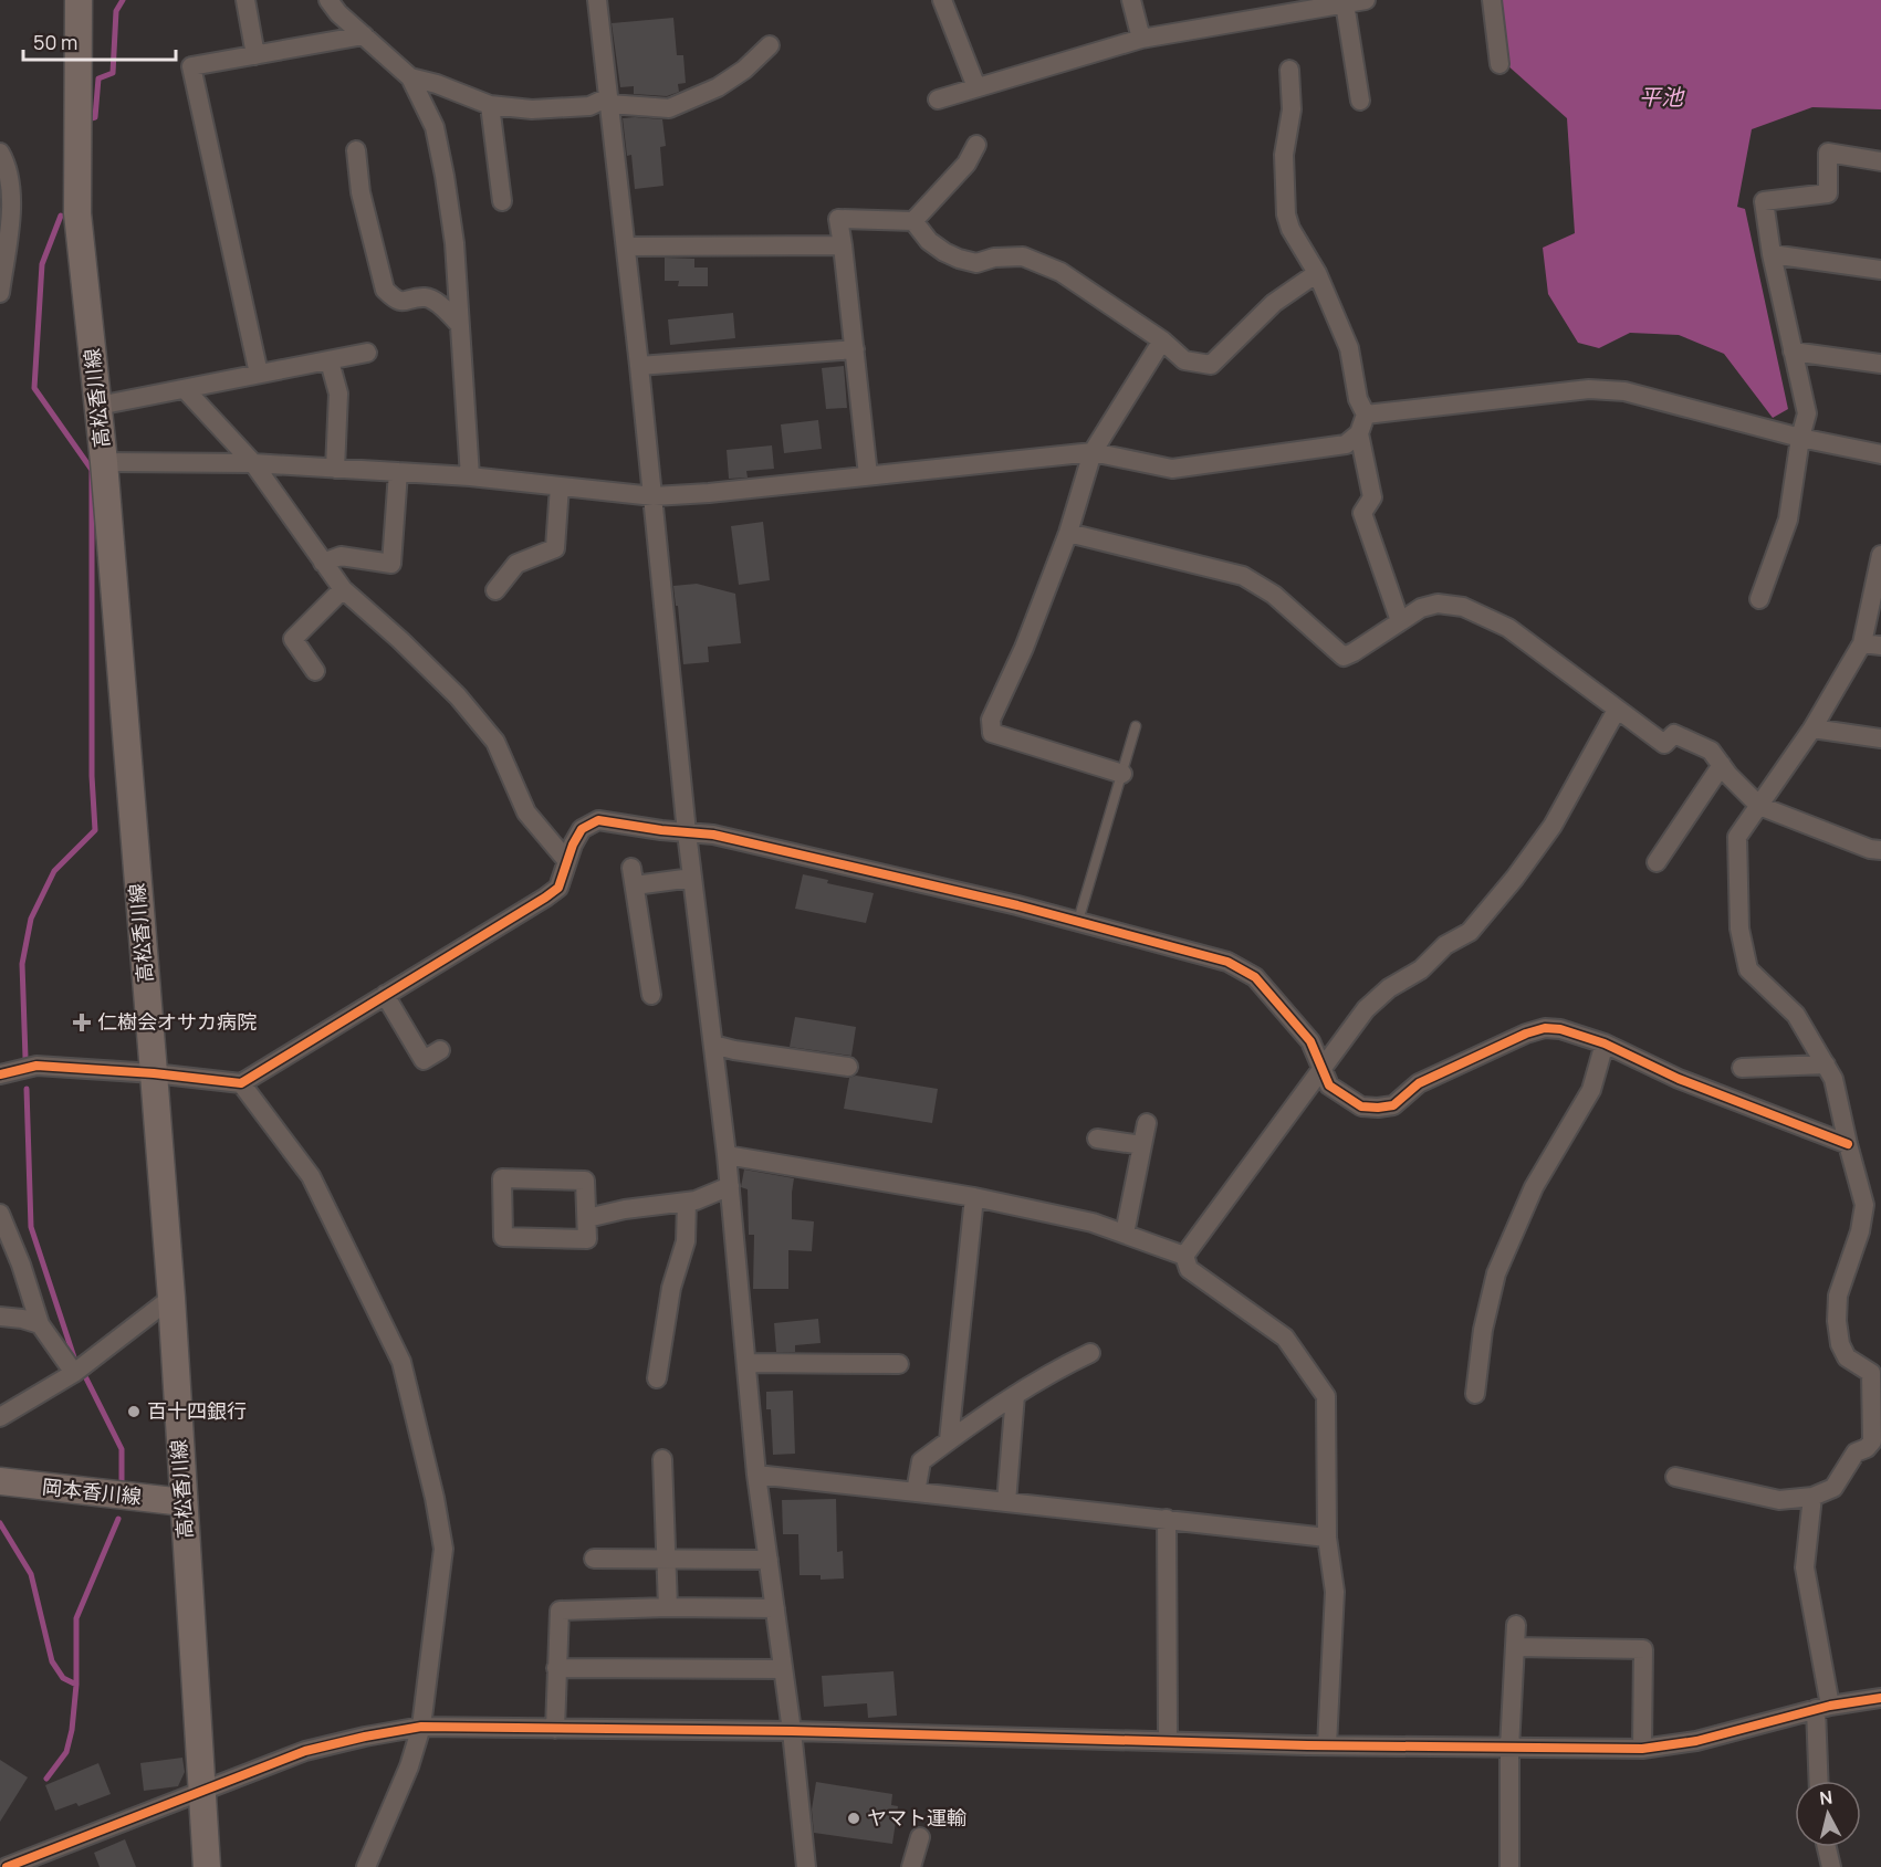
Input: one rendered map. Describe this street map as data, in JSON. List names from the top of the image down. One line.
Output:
{"streets":{"main road":["高松香川線","岡本香川線"]},"crossings":[["高松香川線","岡本香川線"]],"water":["平池"],"places":{"health":["仁樹会オサカ病院"],"other":["百十四銀行","ヤマト運輸"]},"scale_bar":"50 m","north":"top"}
